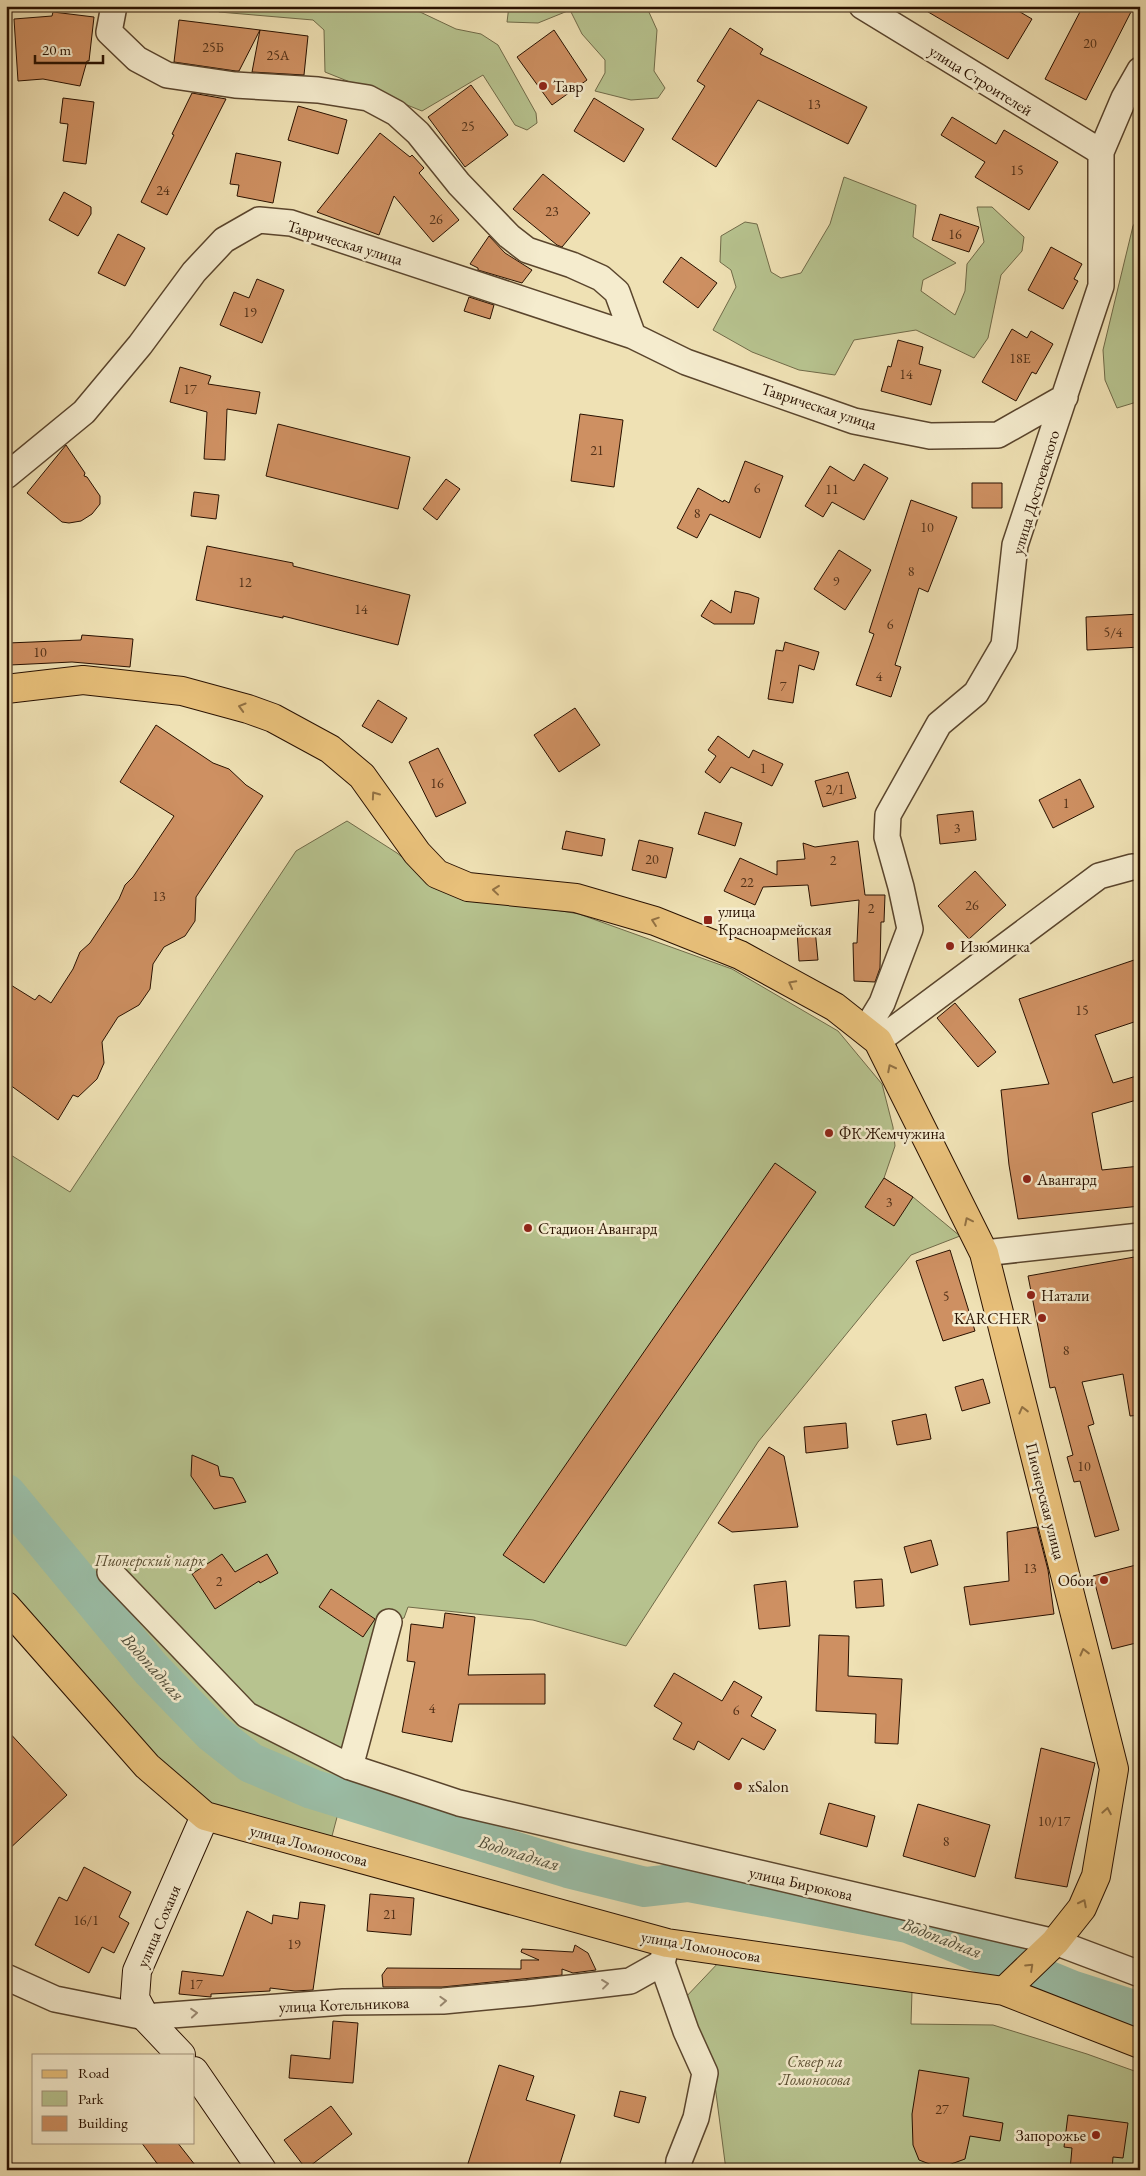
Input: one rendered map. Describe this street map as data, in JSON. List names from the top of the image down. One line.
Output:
{"streets":{"main road":["Пионерская улица","улица Ломоносова","улица Соханя"],"street":["улица Строителей","Таврическая улица","улица Достоевского","улица Бирюкова","улица Котельникова"]},"crossings":[["улица Строителей","улица Достоевского"],["Таврическая улица","улица Достоевского"],["улица Достоевского","Пионерская улица"],["Пионерская улица","улица Ломоносова"],["Пионерская улица","улица Бирюкова"],["улица Ломоносова","улица Соханя"],["улица Ломоносова","улица Котельникова"],["улица Соханя","улица Котельникова"]],"one_way":["Пионерская улица","улица Котельникова"],"water":["Водопадная"],"parks":["Пионерский парк","Сквер на Ломоносова"],"places":{"other":["Тавр","Изюминка","ФК Жемчужина","Авангард","Стадион Авангард","Натали","KARCHER","Обои","xSalon","Запорожье"],"transit":["улица Красноармейская"]},"house_numbers":["20","25Б","25А","13","25","15","24","23","26","16","19","18Е","14","17","21","6","11","8","10","8","9","12","14","6","5/4","10","4","7","1","16","2/1","1","3","20","2","22","13","26","2","15","3","5","8","10","13","2","4","6","10/17","8","21","16/1","19","17","27"],"legend":["Road","Park","Building"],"scale_bar":"20 m"}
